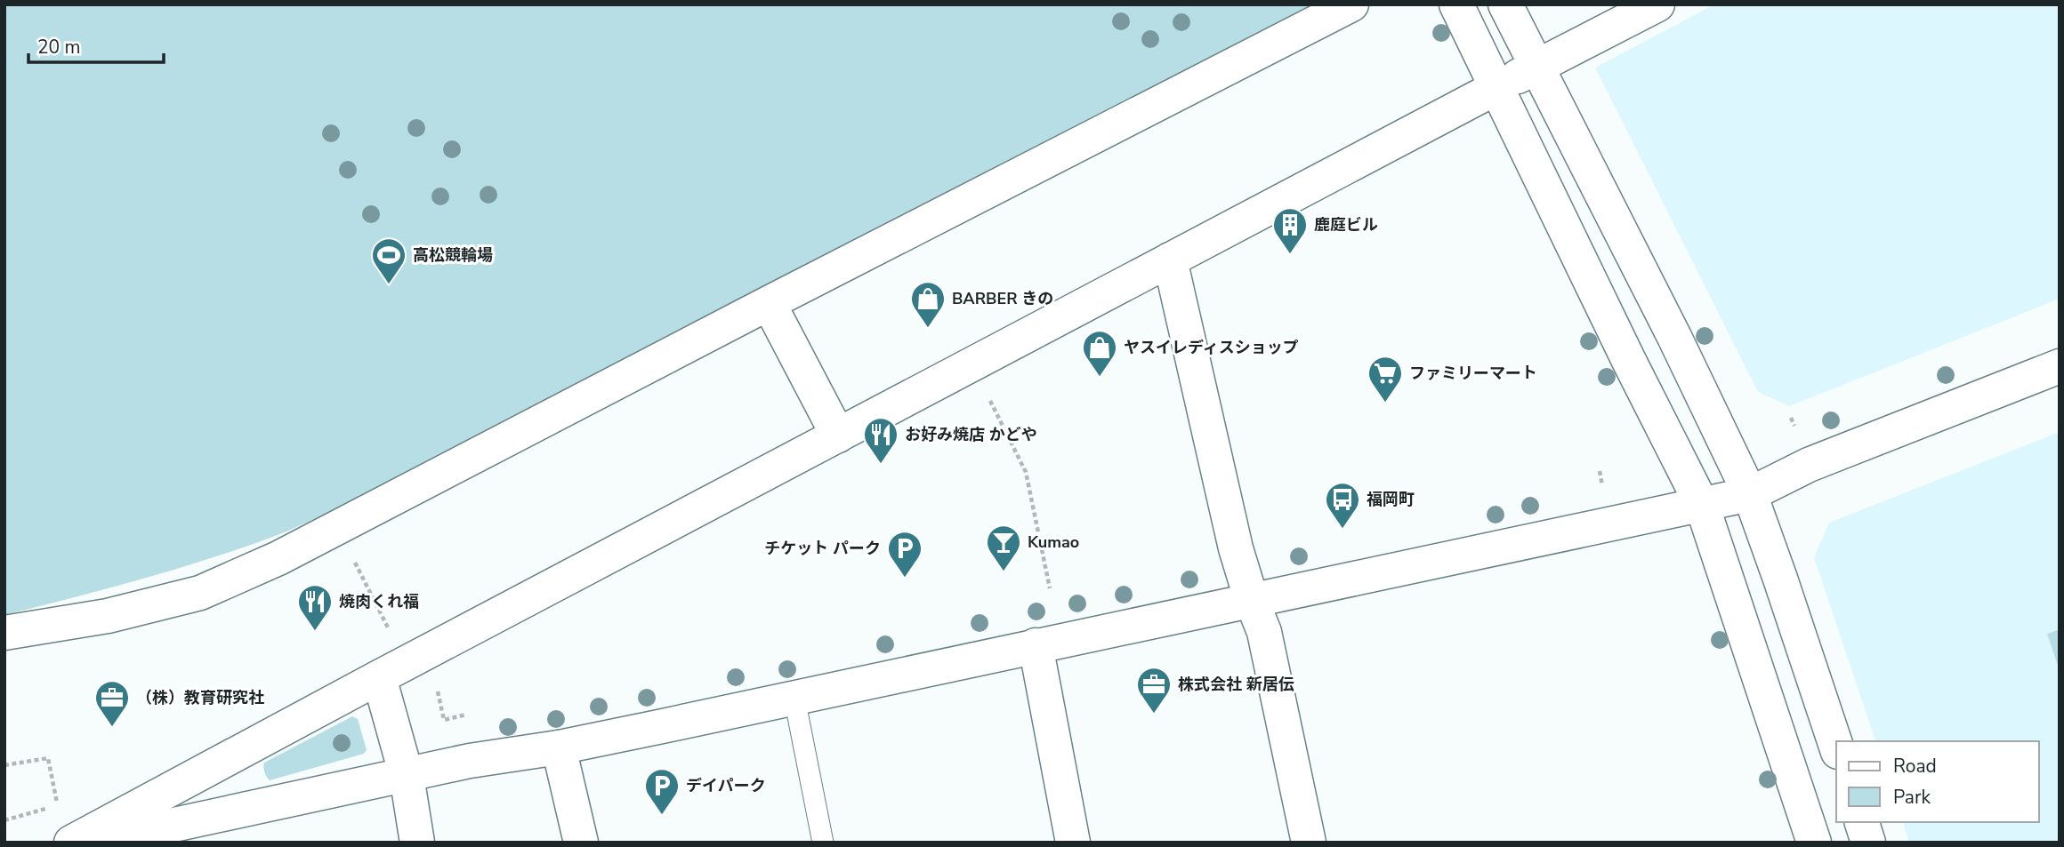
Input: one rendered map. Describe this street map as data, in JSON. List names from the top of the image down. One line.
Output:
{"places":{"building":["鹿庭ビル"],"sports":["高松競輪場"],"shop":["BARBER きの","ヤスイレディスショップ"],"supermarket":["ファミリーマート"],"restaurant":["お好み焼店 かどや","焼肉くれ福"],"bus stop":["福岡町"],"bar":["Kumao"],"parking":["チケット パーク","デイパーク"],"office":["株式会社 新居伝","（株）教育研究社"]},"legend":["Road","Park"],"scale_bar":"20 m"}
